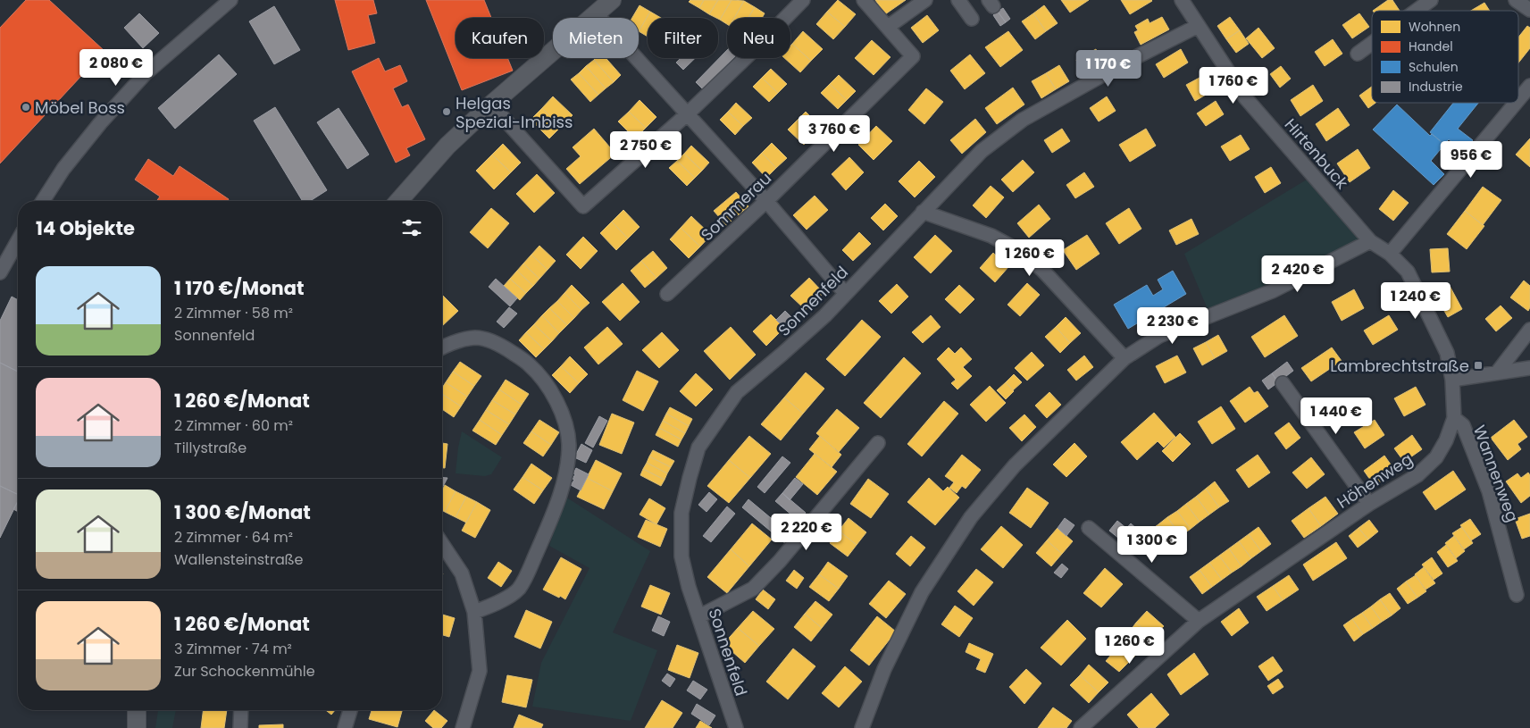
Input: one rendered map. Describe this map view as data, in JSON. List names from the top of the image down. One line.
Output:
{"streets":{"street":["Hirtenbuck","Sommerau","Sonnenfeld","Wannenweg","Höhenweg"]},"crossings":[["Hirtenbuck","Sonnenfeld"],["Hirtenbuck","Höhenweg"],["Wannenweg","Höhenweg"]],"places":{"other":["Möbel Boss","Helgas Spezial-Imbiss"],"transit":["Lambrechtstraße"]},"legend":["Wohnen","Handel","Schulen","Industrie"],"page":{"chip":["Kaufen","Mieten","Filter","Neu"],"price":["2 080 €","1 170 €","1 760 €","3 760 €","2 750 €","956 €","1 260 €","2 420 €","1 240 €","2 230 €","1 440 €","2 220 €","1 300 €","1 260 €"],"heading":"14 Objekte","list":[{"name":"1 170 €/Monat","note":"2 Zimmer · 58 m² · Sonnenfeld"},{"name":"1 260 €/Monat","note":"2 Zimmer · 60 m² · Tillystraße"},{"name":"1 300 €/Monat","note":"2 Zimmer · 64 m² · Wallensteinstraße"},{"name":"1 260 €/Monat","note":"3 Zimmer · 74 m² · Zur Schockenmühle"}]}}
